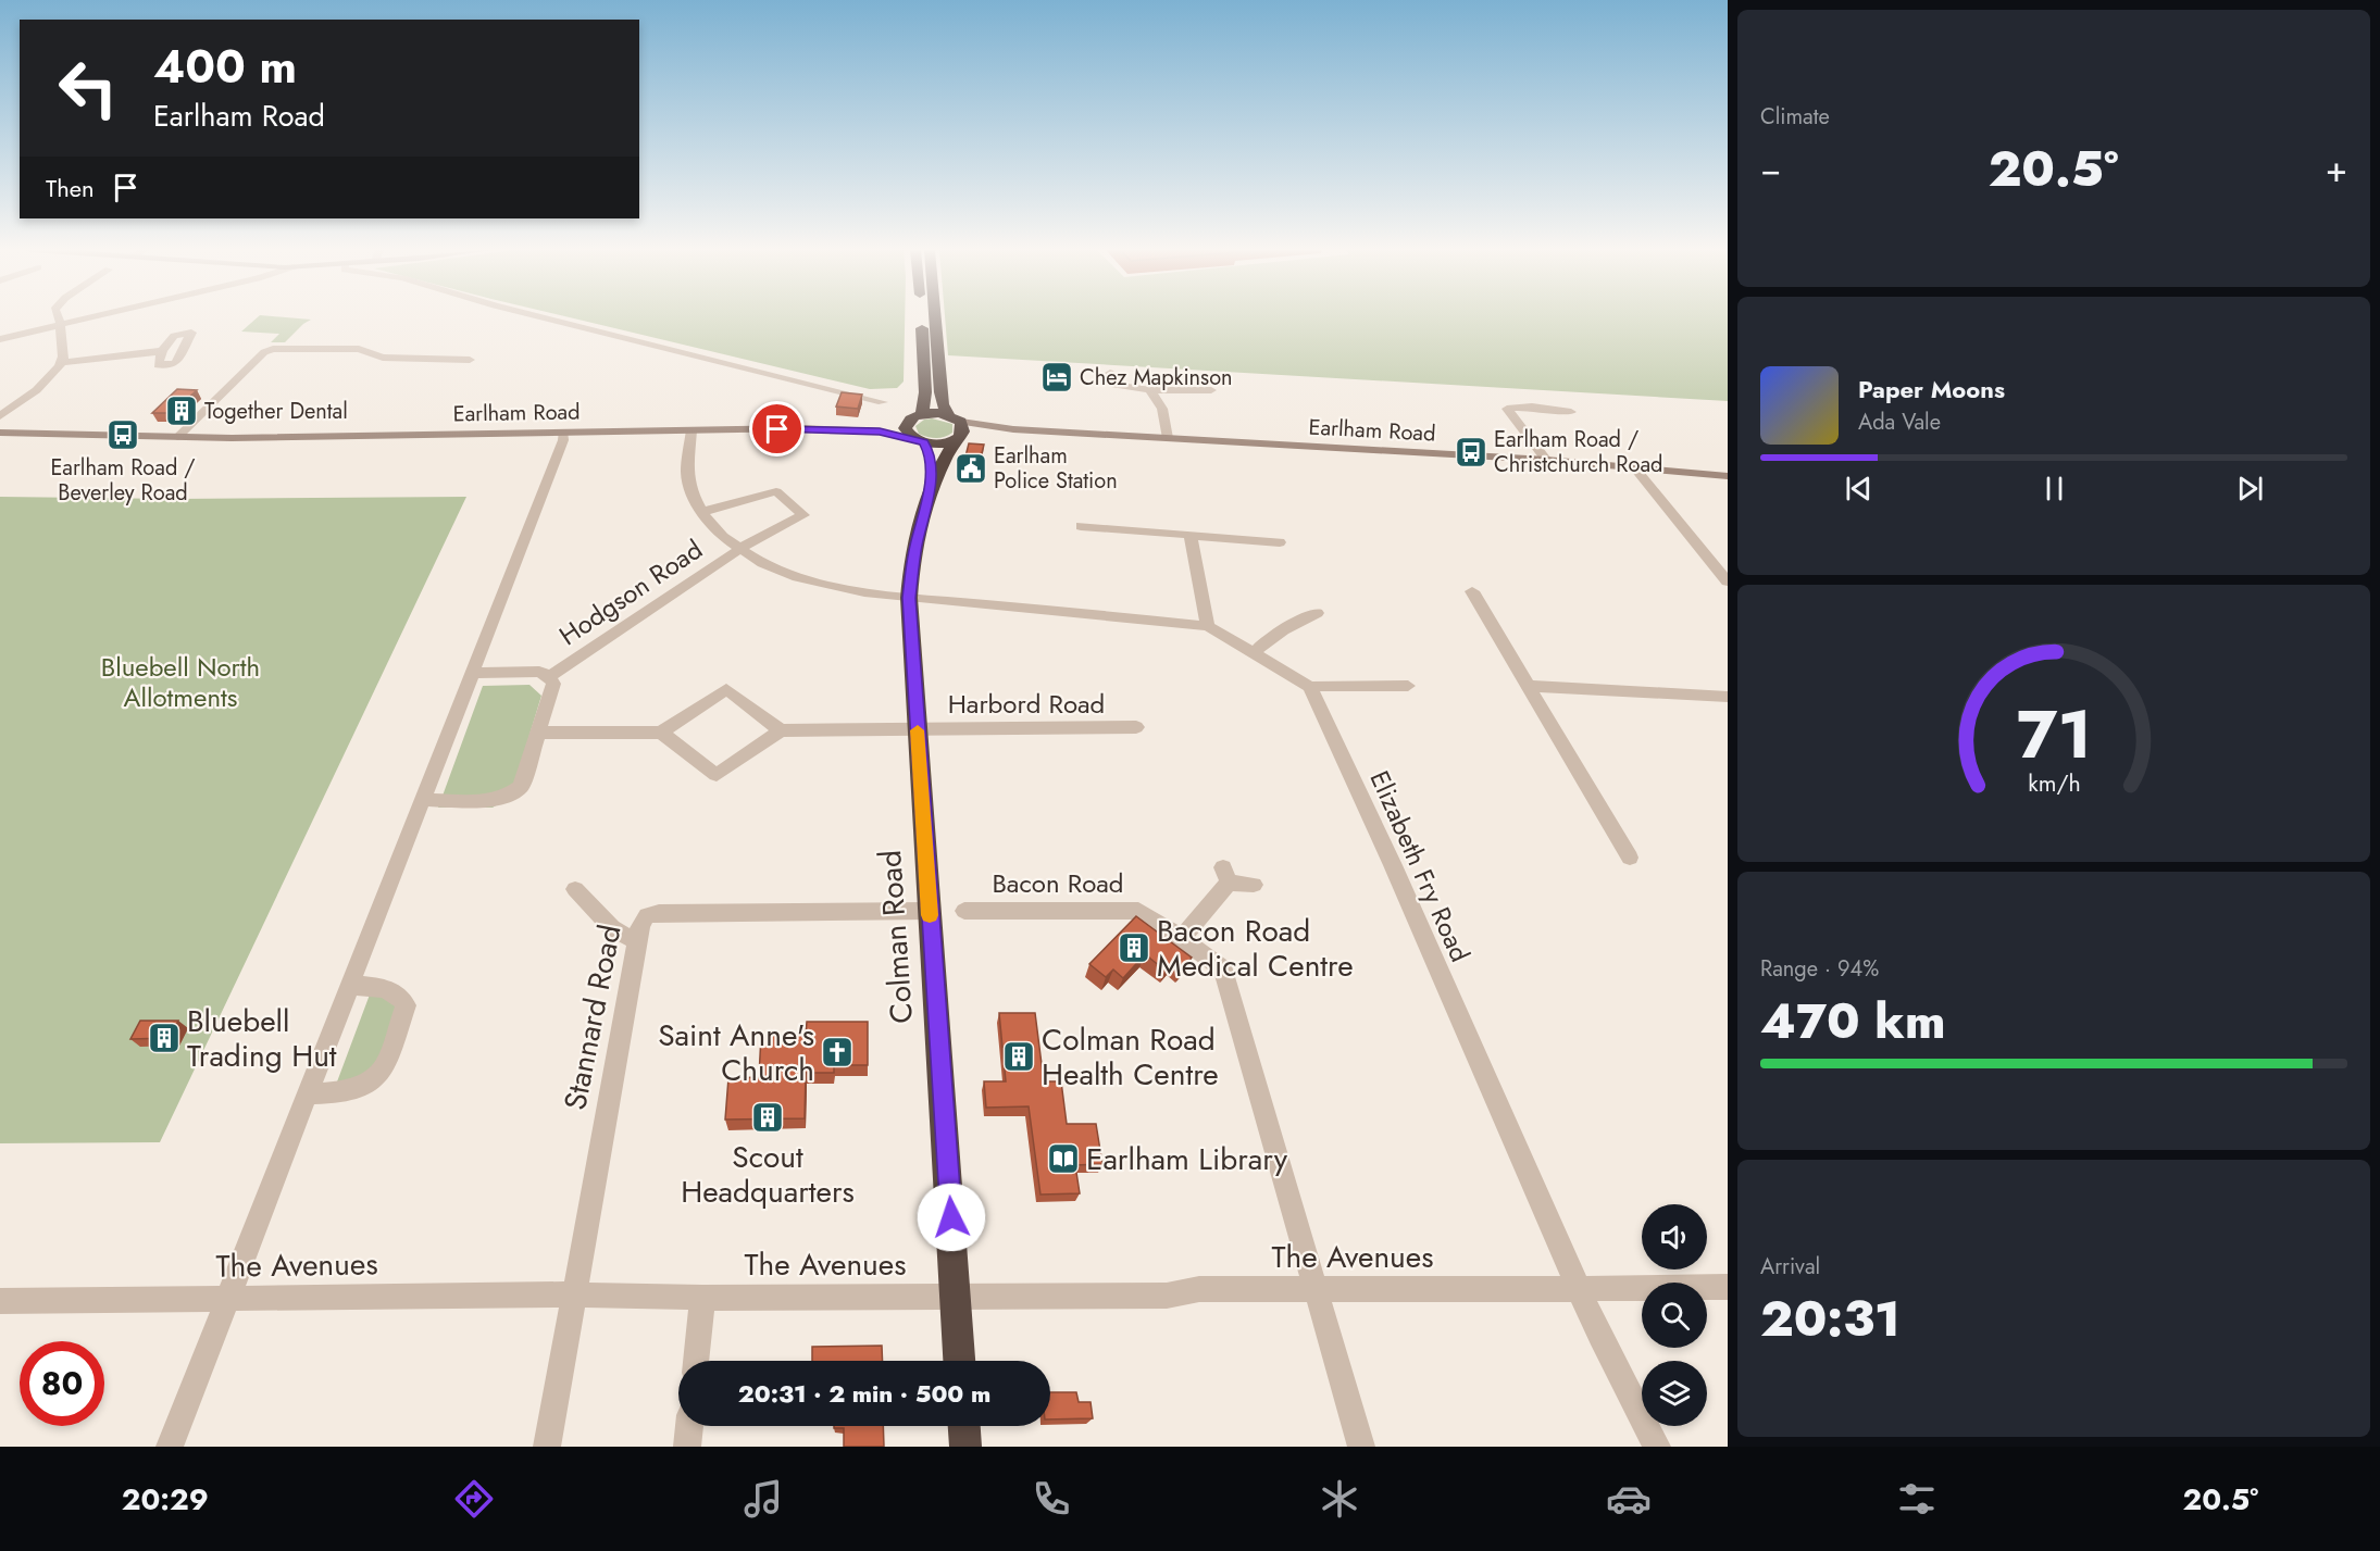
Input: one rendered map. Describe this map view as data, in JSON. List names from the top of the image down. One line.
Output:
{"streets":{"highway":["Colman Road"],"main road":["Earlham Road"],"street":["Hodgson Road","Harbord Road","Elizabeth Fry Road","Bacon Road","Stannard Road","The Avenues"]},"crossings":[["Earlham Road","Colman Road"],["Harbord Road","Colman Road"],["Elizabeth Fry Road","The Avenues"],["Bacon Road","The Avenues"],["Colman Road","Stannard Road"],["Colman Road","The Avenues"],["Stannard Road","The Avenues"]],"parks":["Bluebell North Allotments"],"places":{"hotel":["Chez Mapkinson"],"building":["Together Dental","Bacon Road Medical Centre","Bluebell Trading Hut","Colman Road Health Centre","Scout Headquarters"],"bus stop":["Earlham Road / Beverley Road","Earlham Road / Christchurch Road"],"public building":["Earlham Police Station"],"church":["Saint Anne's Church"],"library":["Earlham Library"]},"page":{"tile":["Climate",["Range · 94%","470 km"],["Arrival","20:31"]],"turn":["400 m","Earlham Road"],"heat":["−","20.5°","+"],"then":"Then","song":["Paper Moons","Ada Vale"],"limit":"80","trip":"20:31 · 2 min · 500 m","tabs":["20:29","20.5°"],"gauge":["71","km/h"]}}
